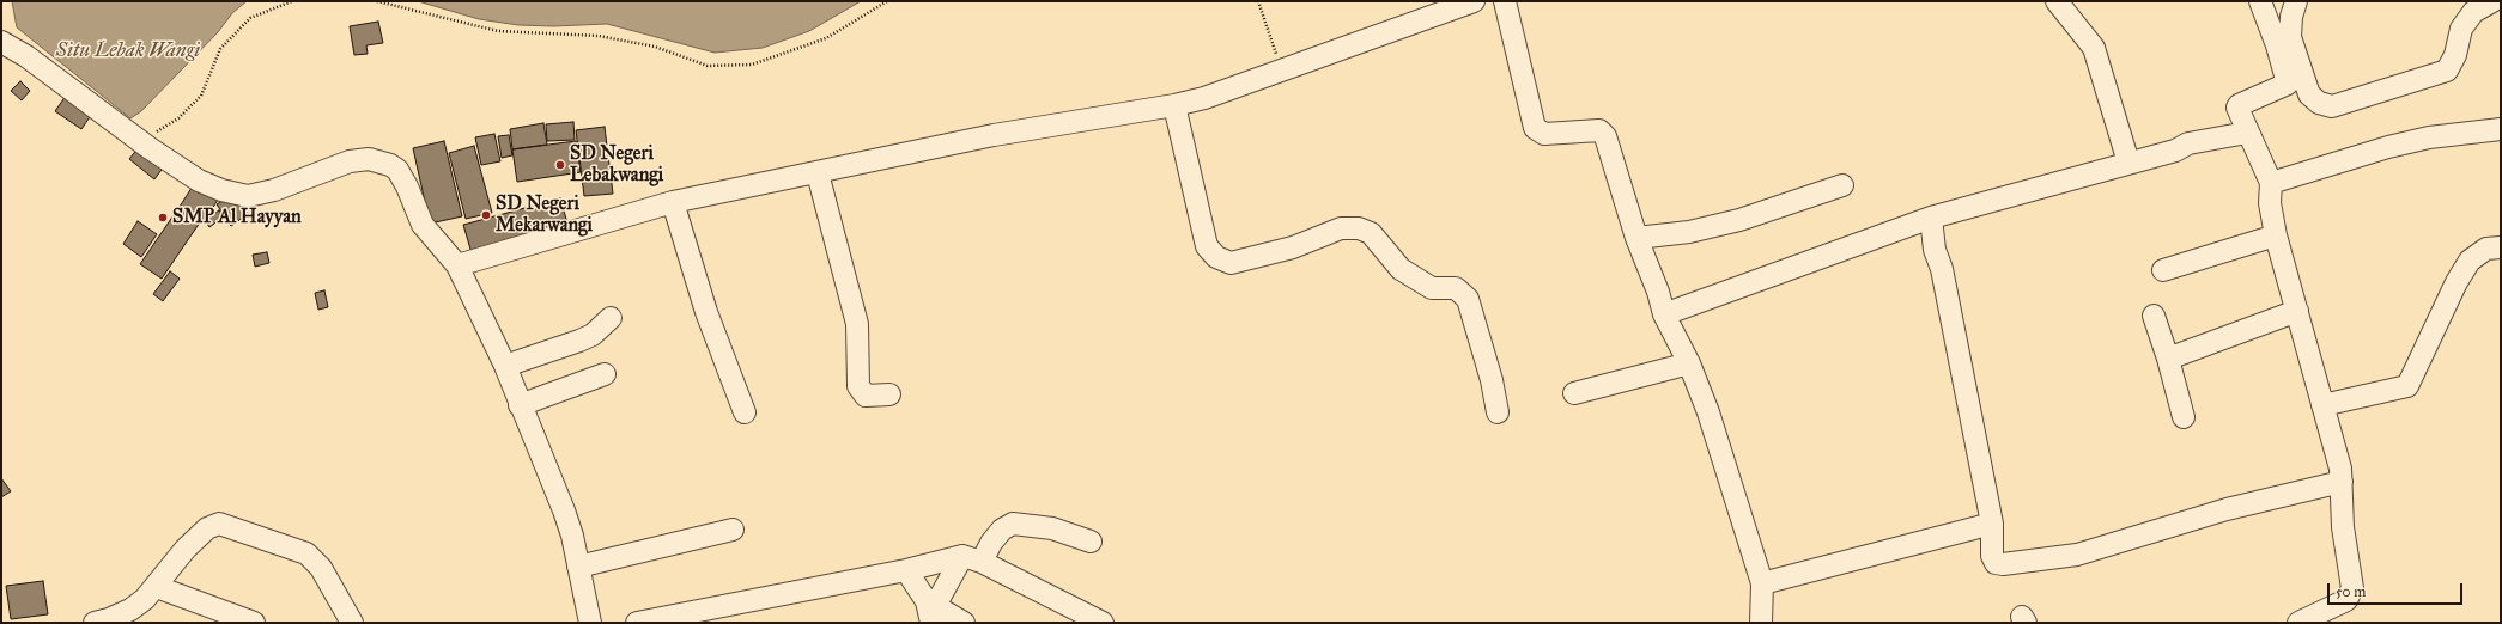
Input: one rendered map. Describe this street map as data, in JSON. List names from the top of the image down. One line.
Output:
{"water":["Situ Lebak Wangi"],"places":["SD Negeri Lebakwangi","SD Negeri Mekarwangi","SMP Al Hayyan"],"scale_bar":"50 m"}
